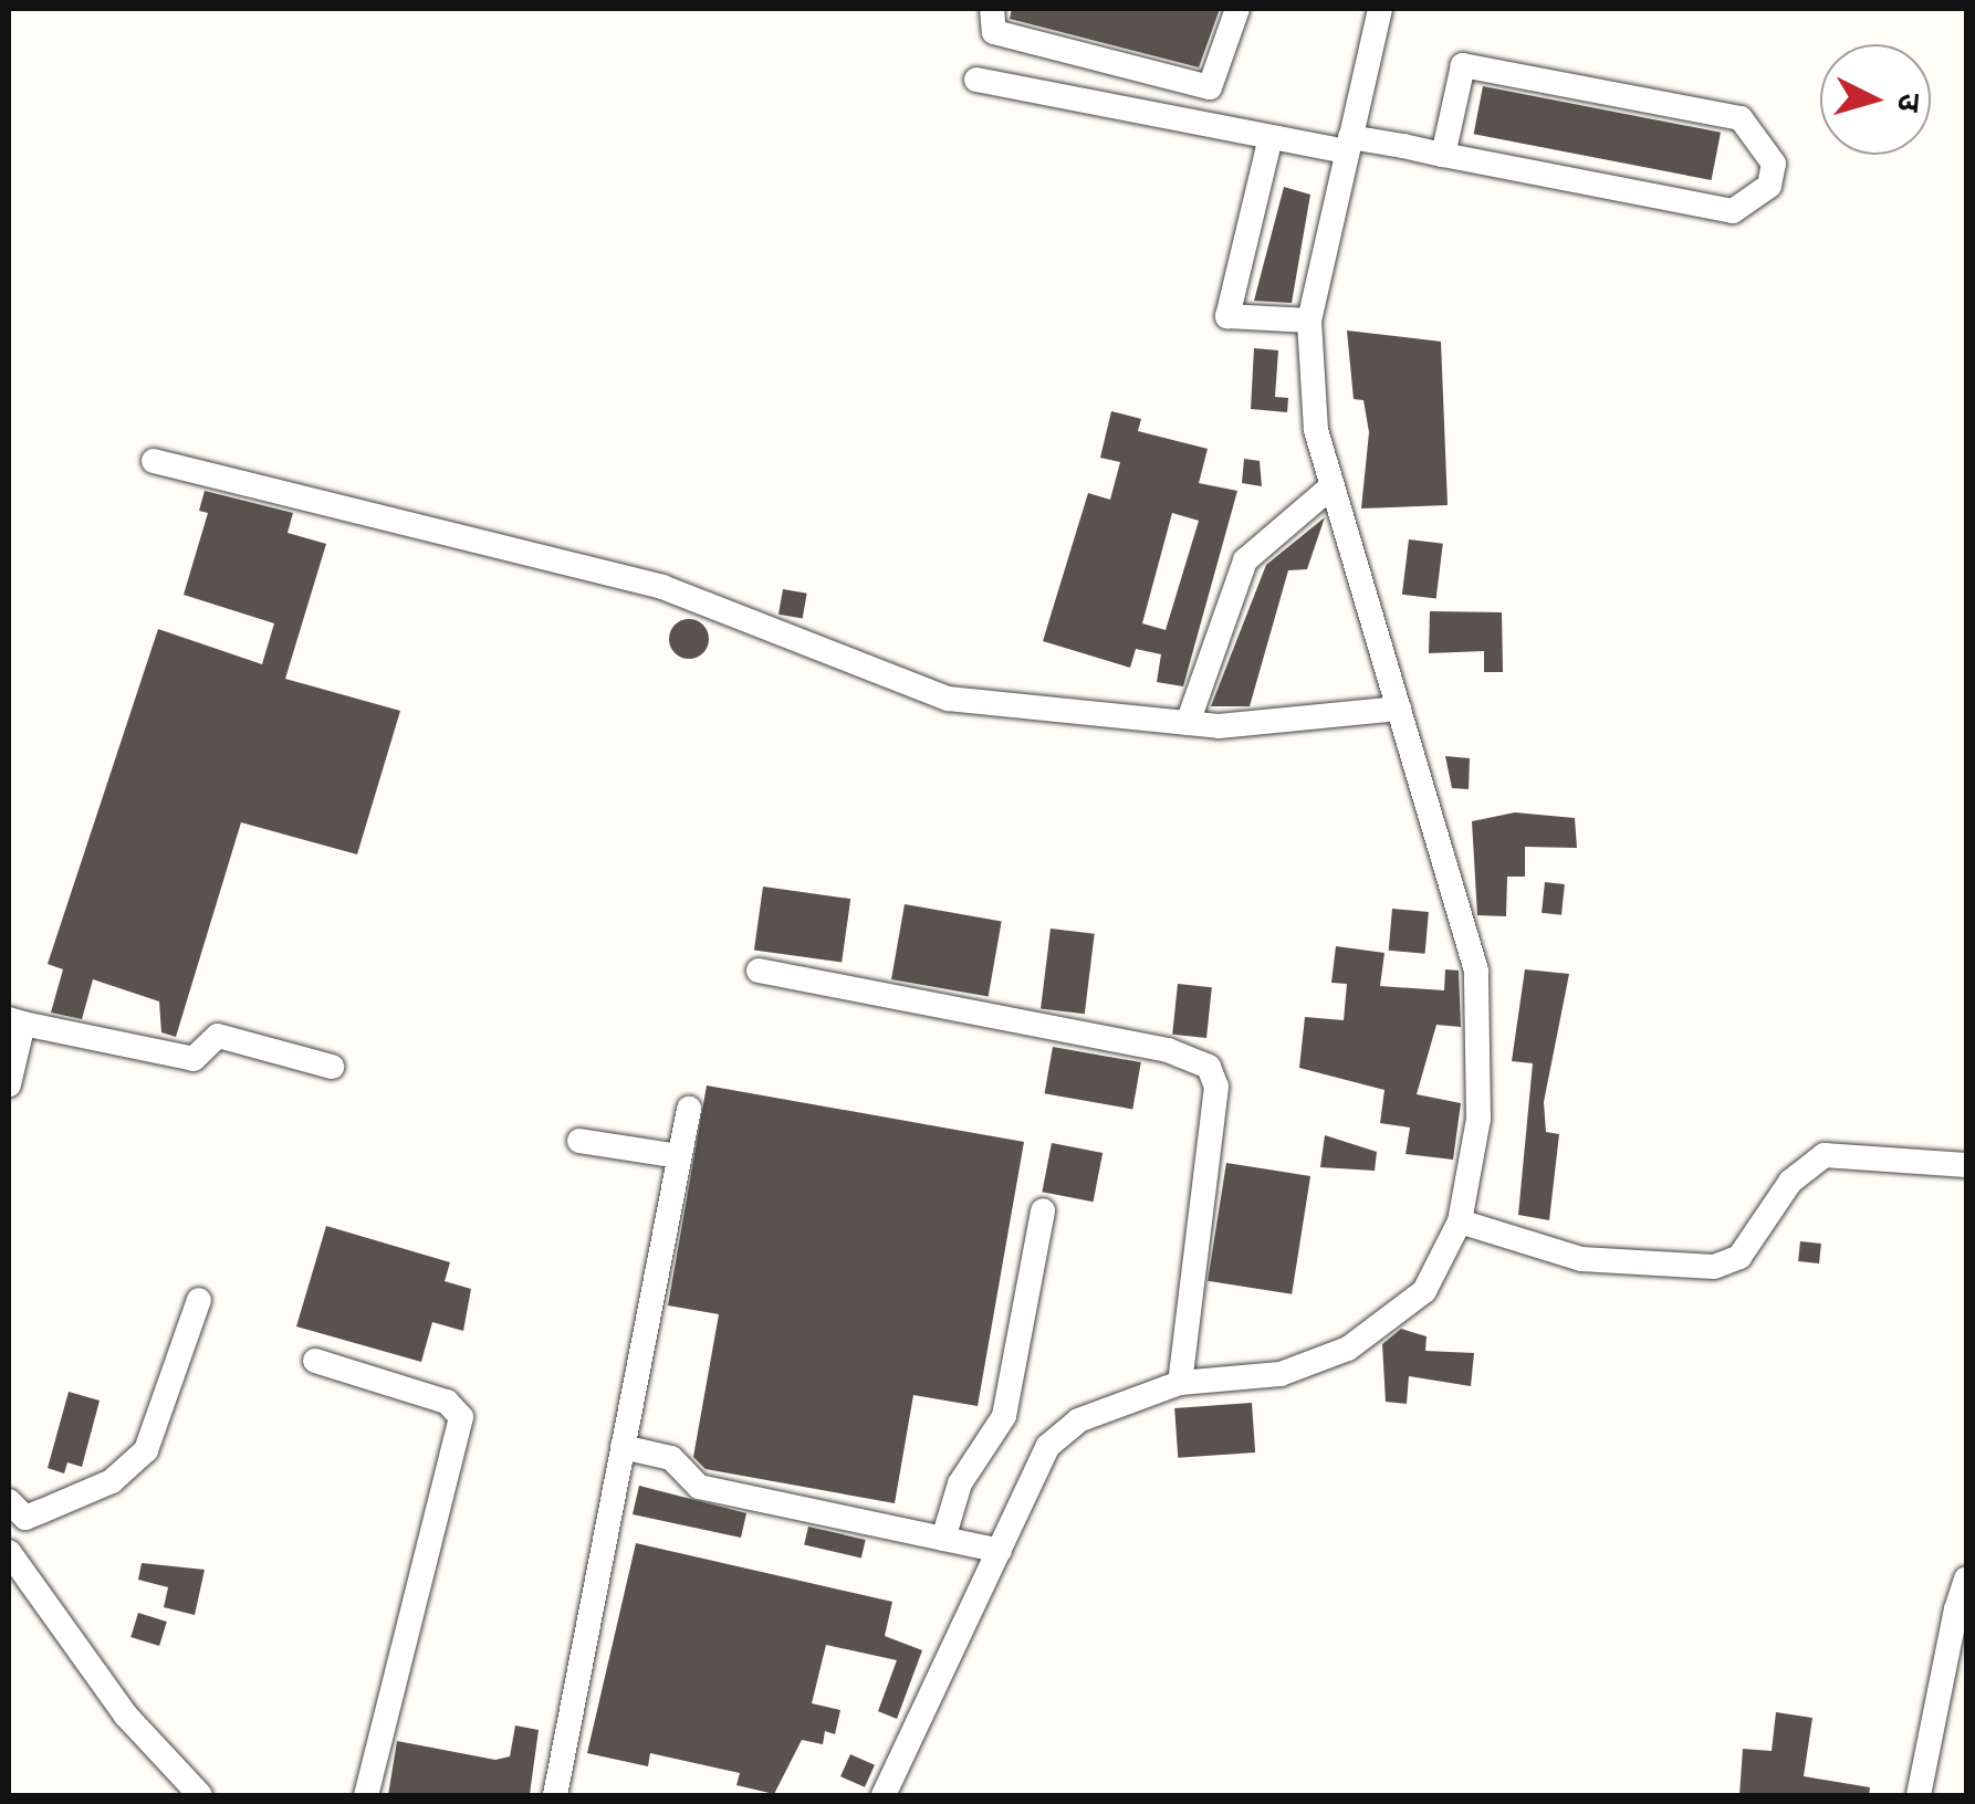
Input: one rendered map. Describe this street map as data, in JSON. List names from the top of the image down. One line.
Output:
{"north":"right"}
